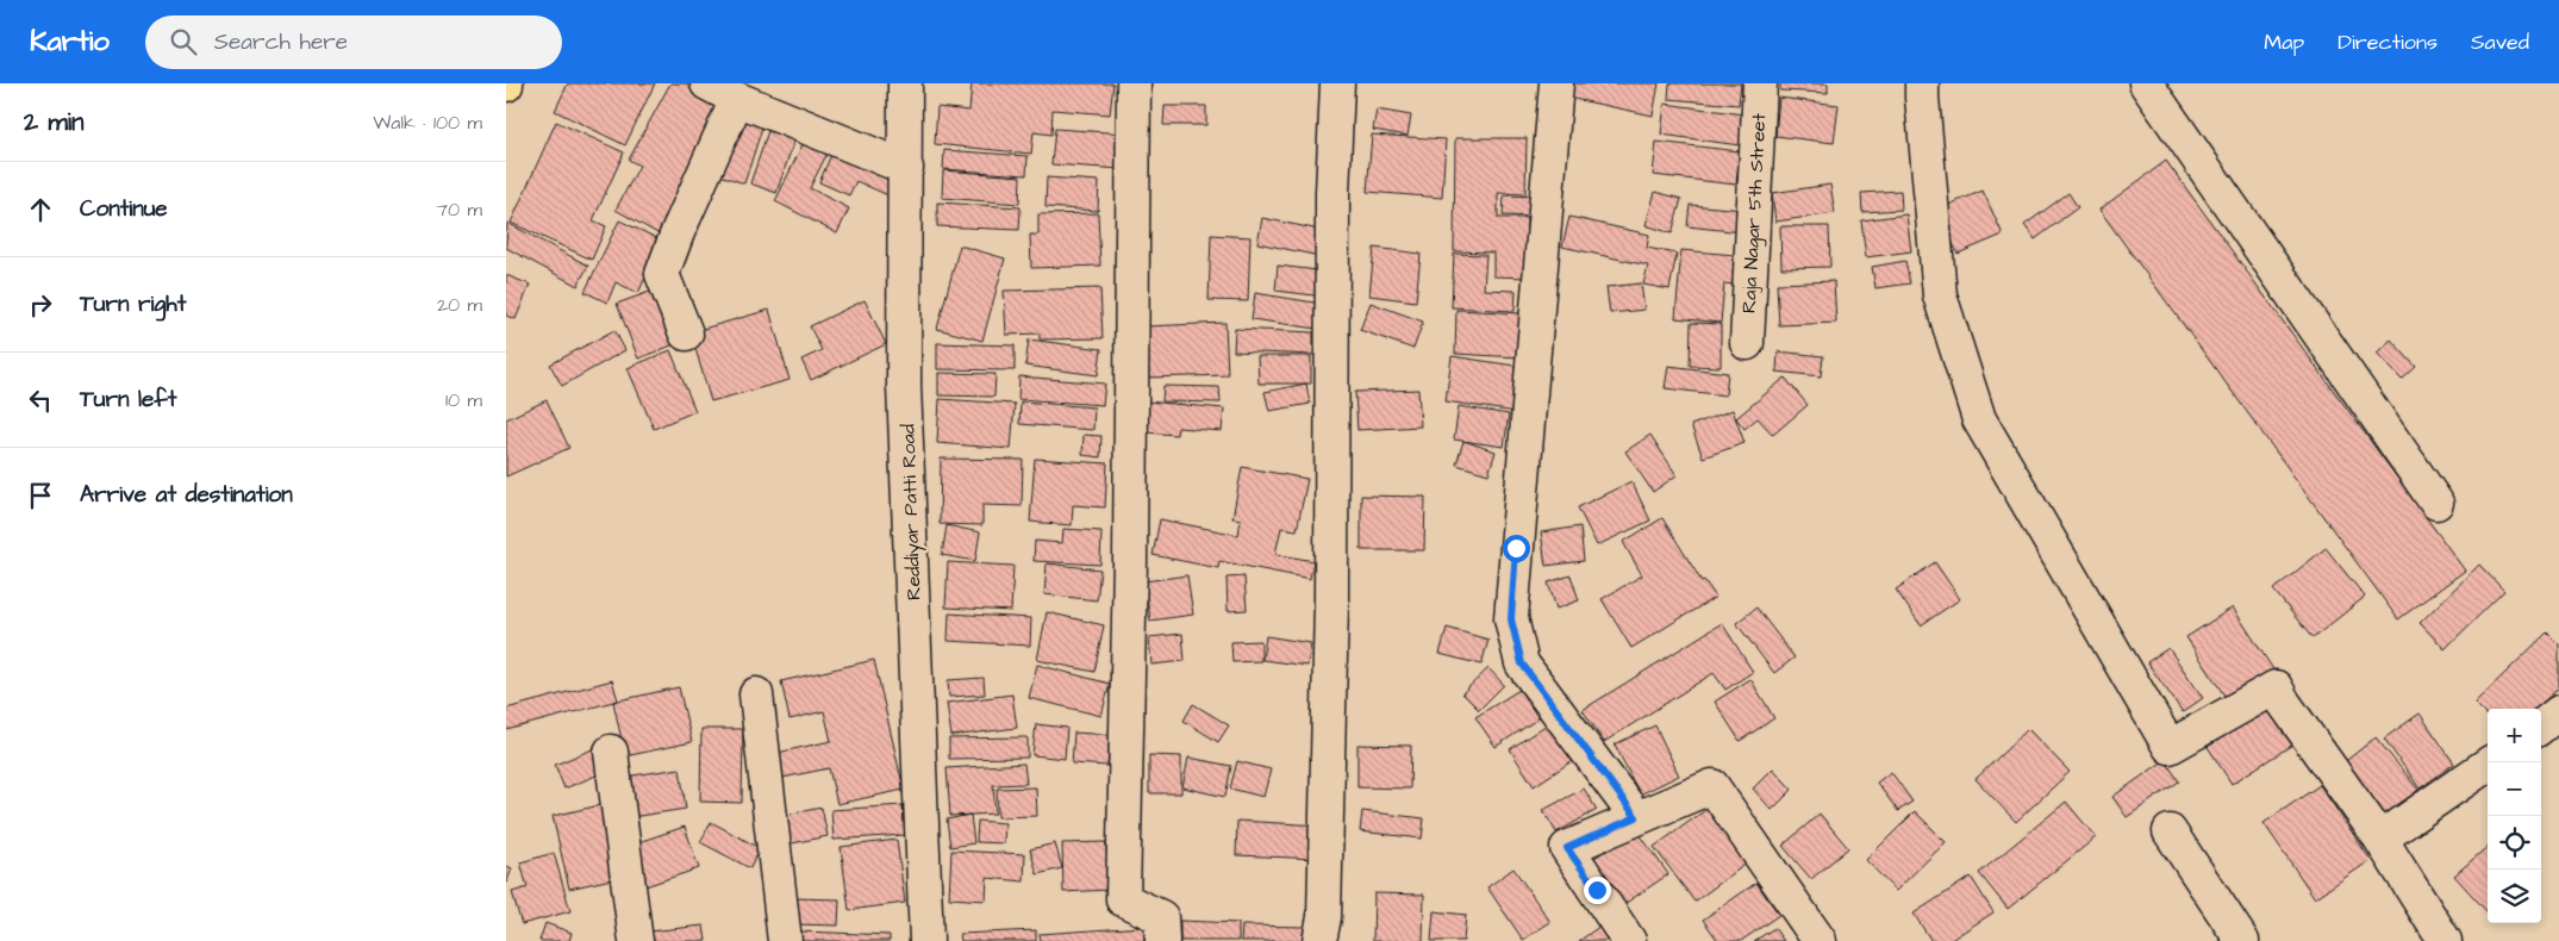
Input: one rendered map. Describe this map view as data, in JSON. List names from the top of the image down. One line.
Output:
{"streets":{"street":["Raja Nagar 5th Street","Reddiyar Patti Road"]},"page":{"header":"Kartio","search":"Search here","nav":["Map","Directions","Saved"],"heading":["2 min","Walk · 100 m"],"list":[["Continue","70 m"],["Turn right","20 m"],["Turn left","10 m"],"Arrive at destination"],"map_buttons":["+","−"]}}
